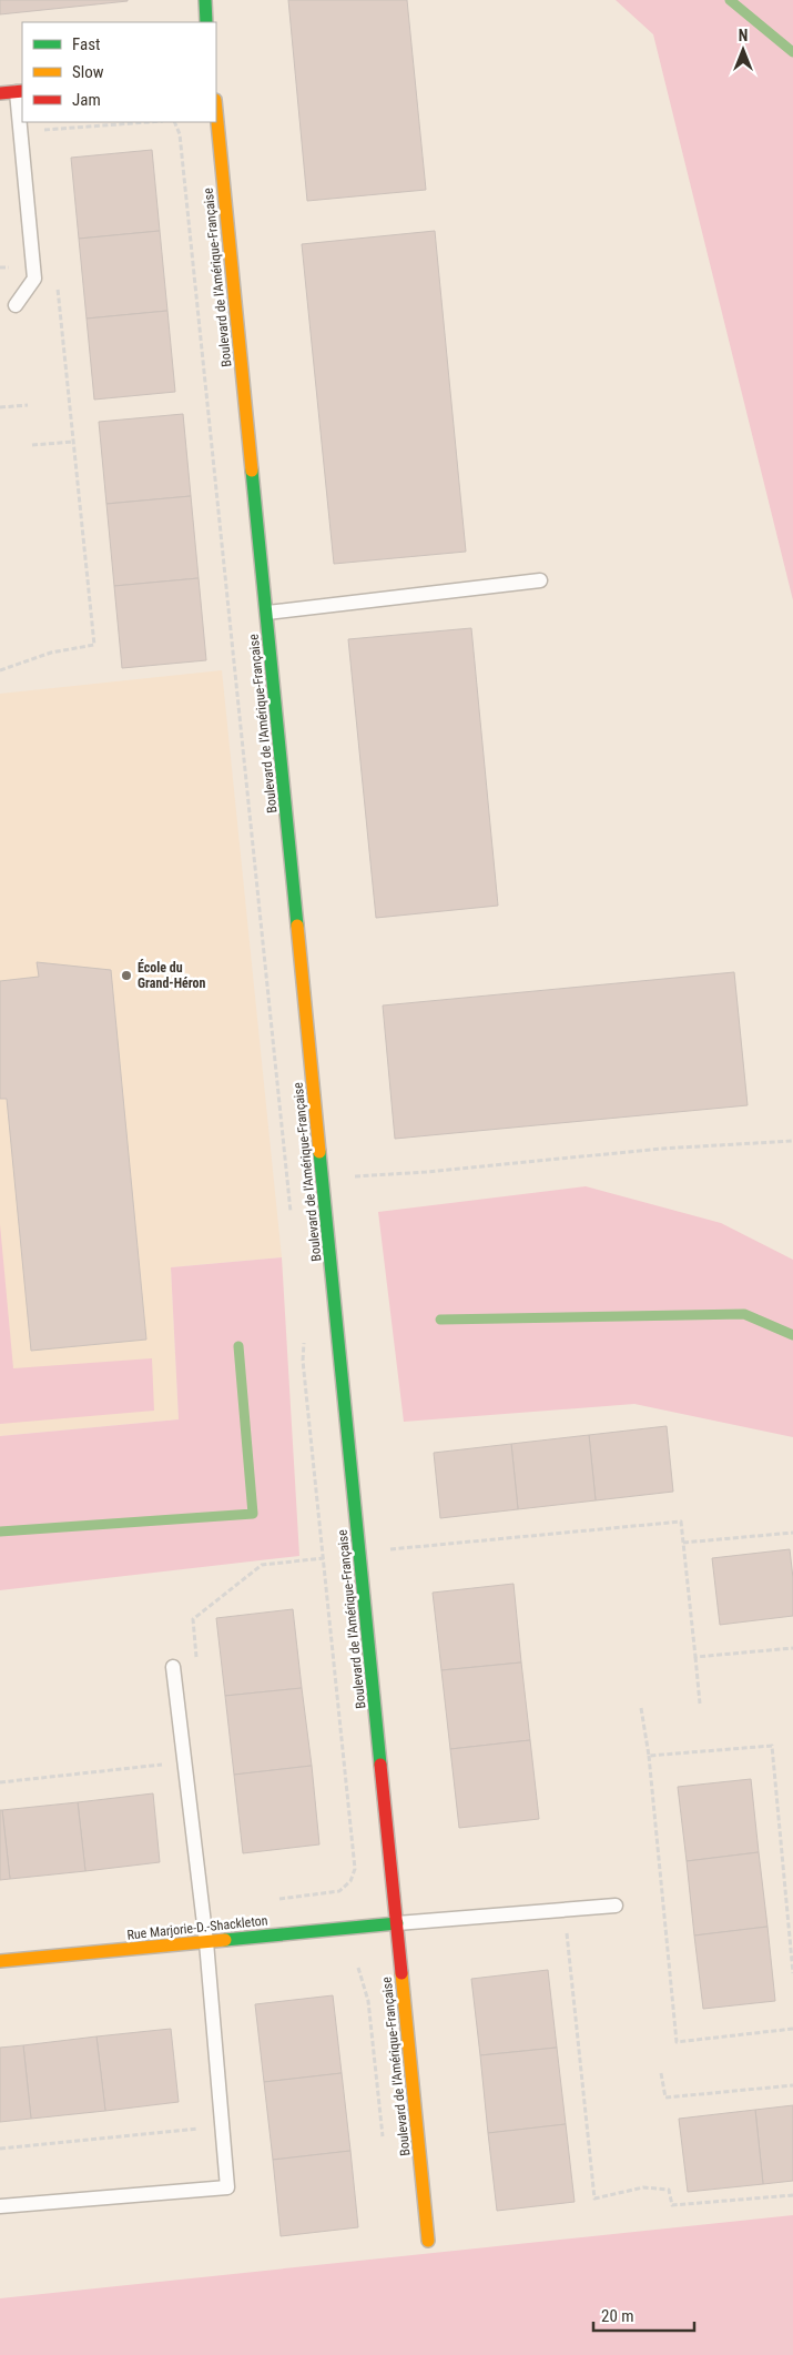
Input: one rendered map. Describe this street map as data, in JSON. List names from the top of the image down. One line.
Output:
{"streets":{"street":["Boulevard de l'Amérique-Française","Rue Marjorie-D.-Shackleton"]},"crossings":[["Boulevard de l'Amérique-Française","Rue Marjorie-D.-Shackleton"]],"places":["École du Grand-Héron"],"legend":["Fast","Slow","Jam"],"scale_bar":"20 m","north":"top"}
